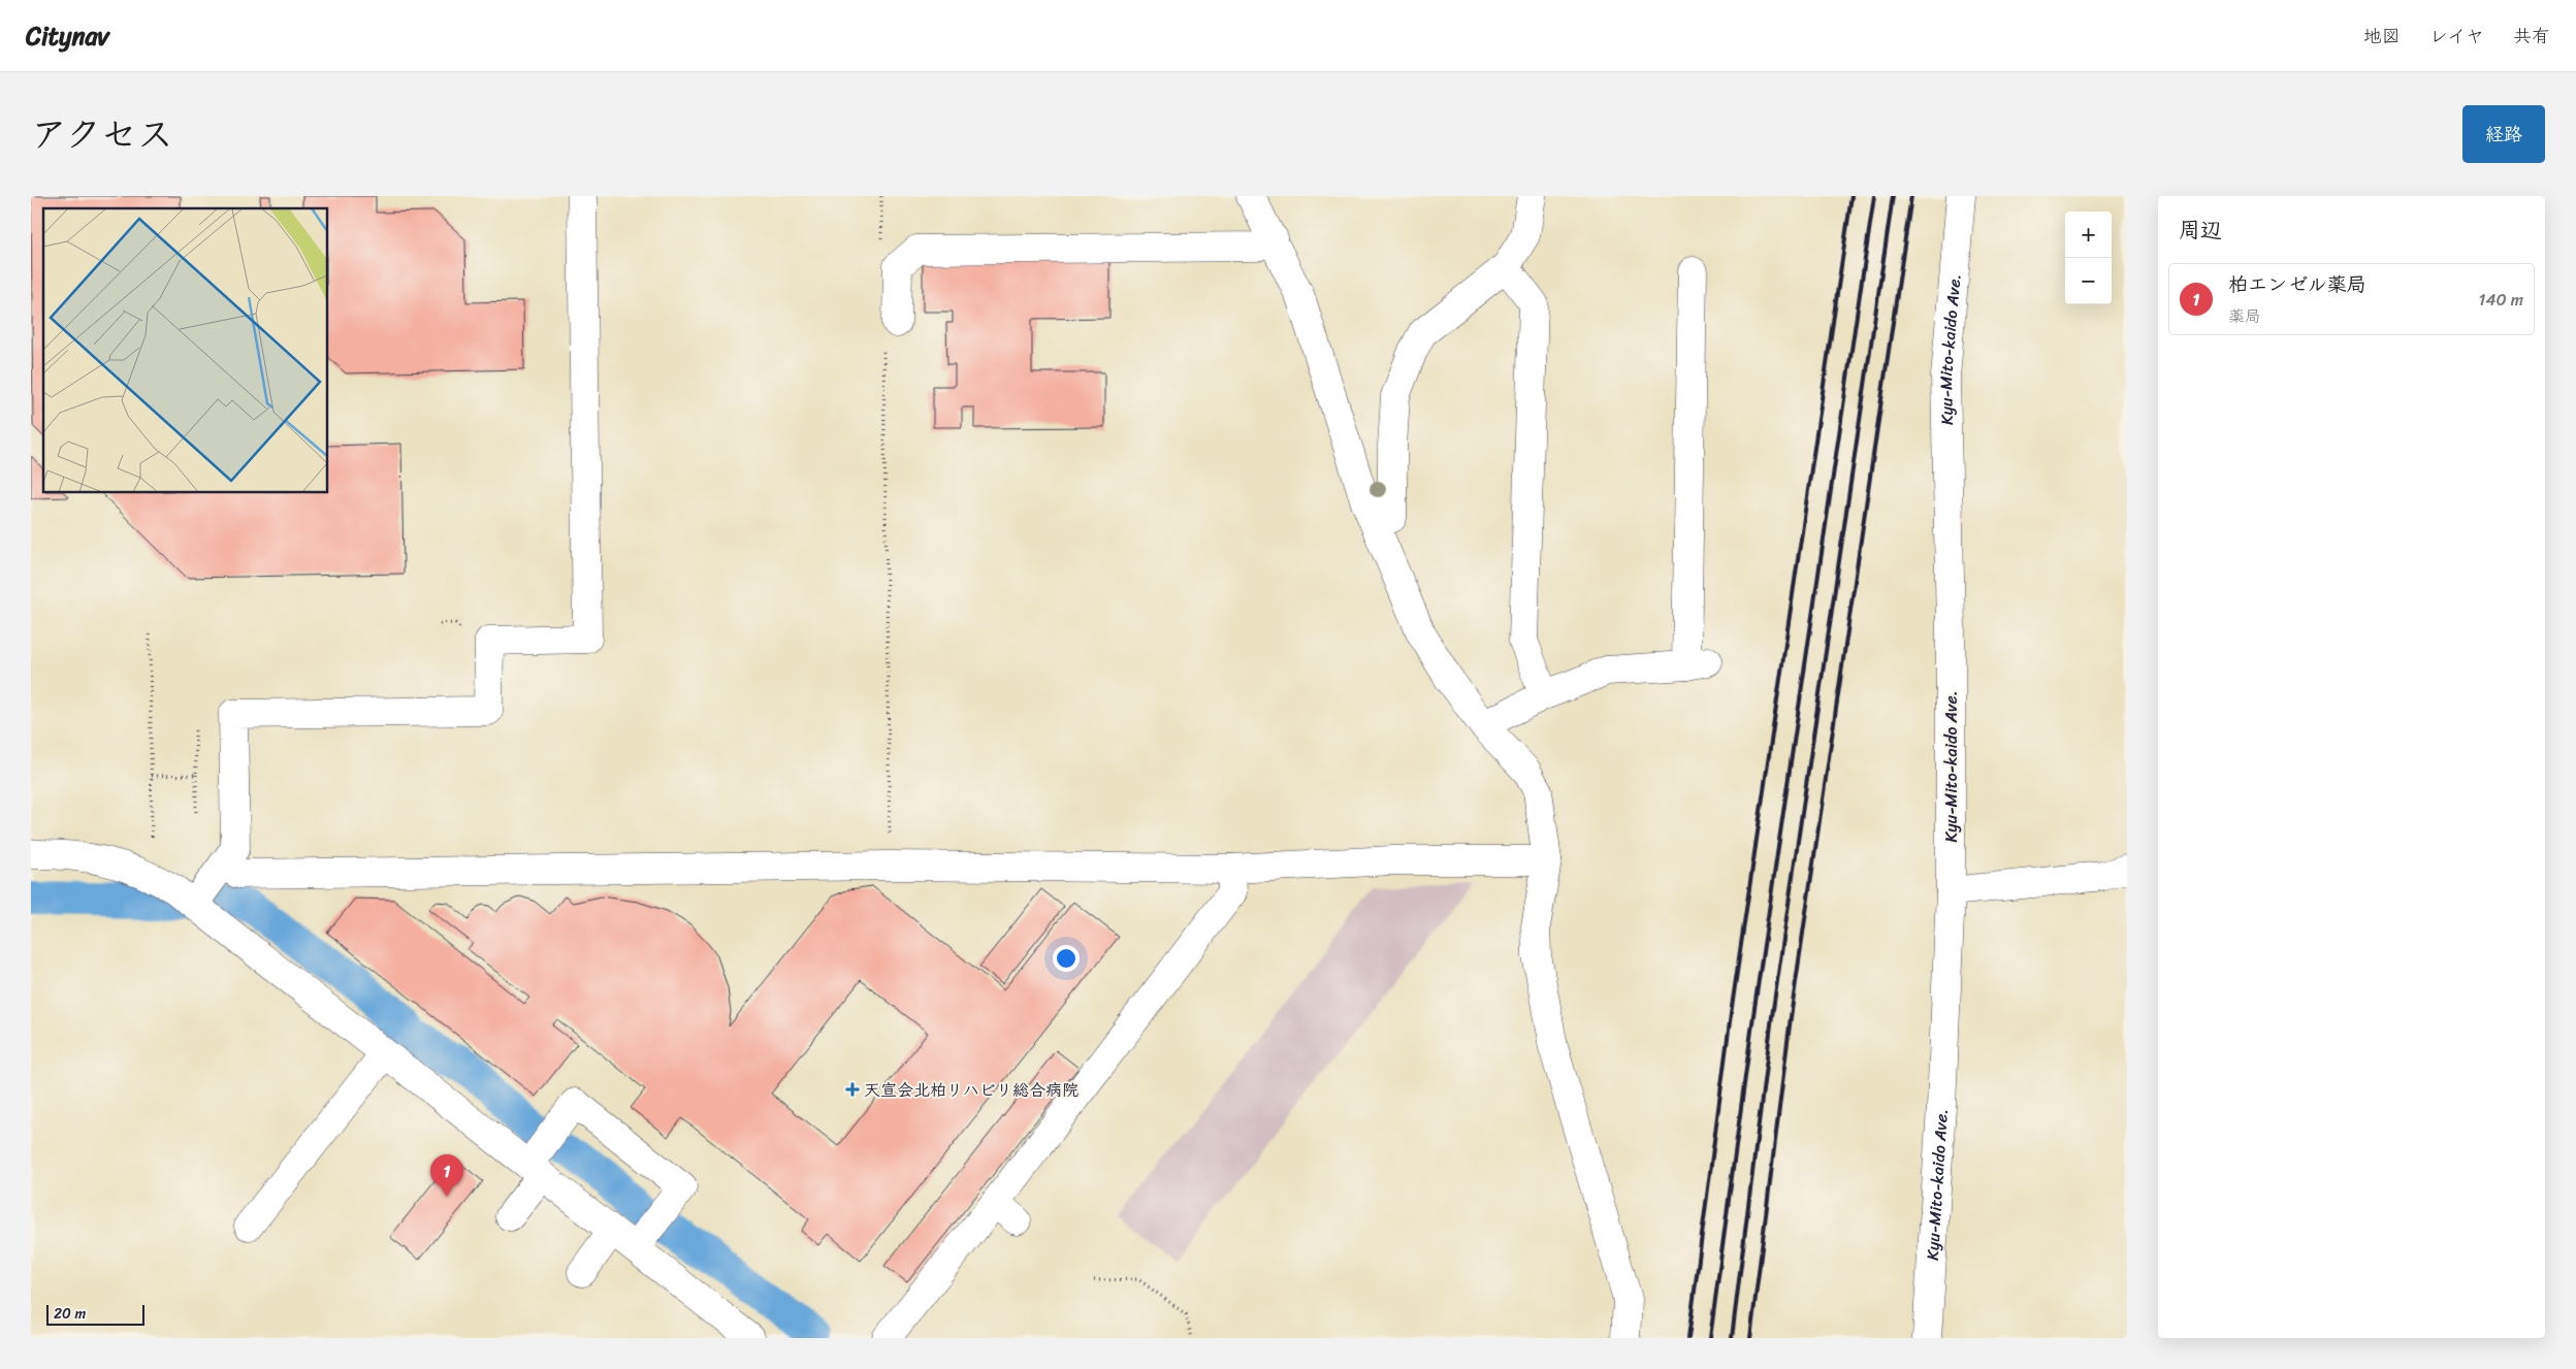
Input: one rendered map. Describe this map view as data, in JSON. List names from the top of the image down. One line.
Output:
{"streets":{"street":["Kyu-Mito-kaido Ave."]},"places":{"health":["天宣会北柏リハビリ総合病院"]},"scale_bar":"20 m","page":{"header":"Citynav","nav":["地図","レイヤ","共有"],"title":"アクセス","buttons":"経路","heading":"周辺","map_buttons":["+","−"],"list":[{"mark":"1","name":"柏エンゼル薬局","note":"薬局","value":"140 m"}],"pins":"1","scale":"20 m"}}
